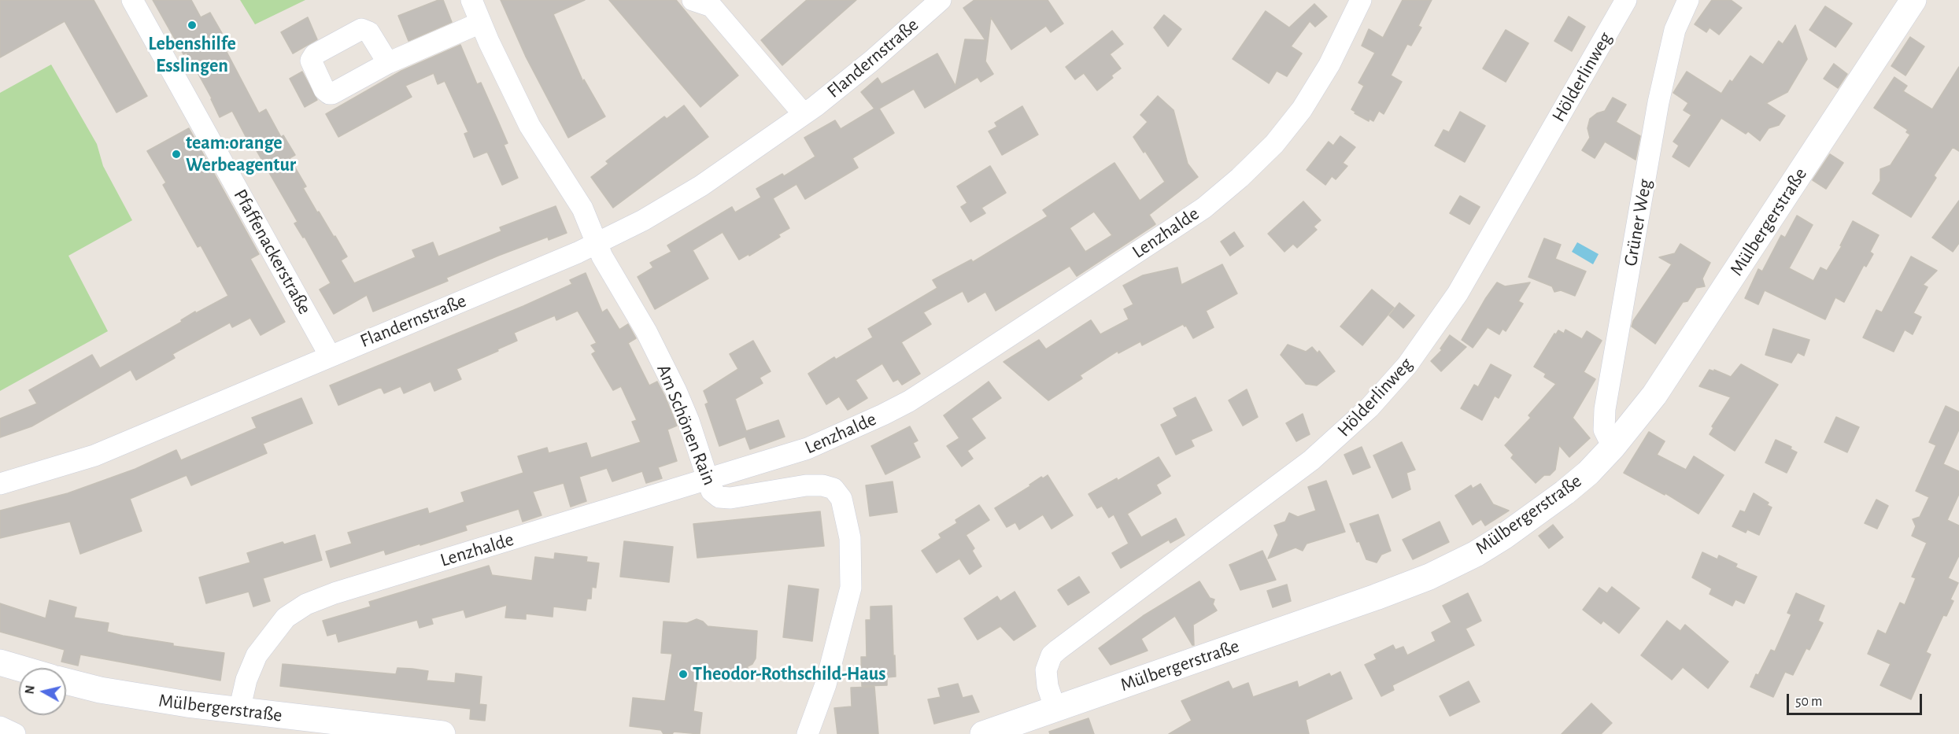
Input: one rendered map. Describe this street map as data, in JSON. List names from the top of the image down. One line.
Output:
{"streets":{"street":["Flandernstraße","Hölderlinweg","Mülbergerstraße","Grüner Weg","Lenzhalde","Pfaffenackerstraße","Am Schönen Rain"]},"crossings":[["Flandernstraße","Pfaffenackerstraße"],["Flandernstraße","Am Schönen Rain"],["Hölderlinweg","Mülbergerstraße"],["Mülbergerstraße","Grüner Weg"],["Mülbergerstraße","Lenzhalde"],["Lenzhalde","Am Schönen Rain"]],"places":["Lebenshilfe Esslingen","team:orange Werbeagentur","Theodor-Rothschild-Haus"],"scale_bar":"50 m","north":"left"}
